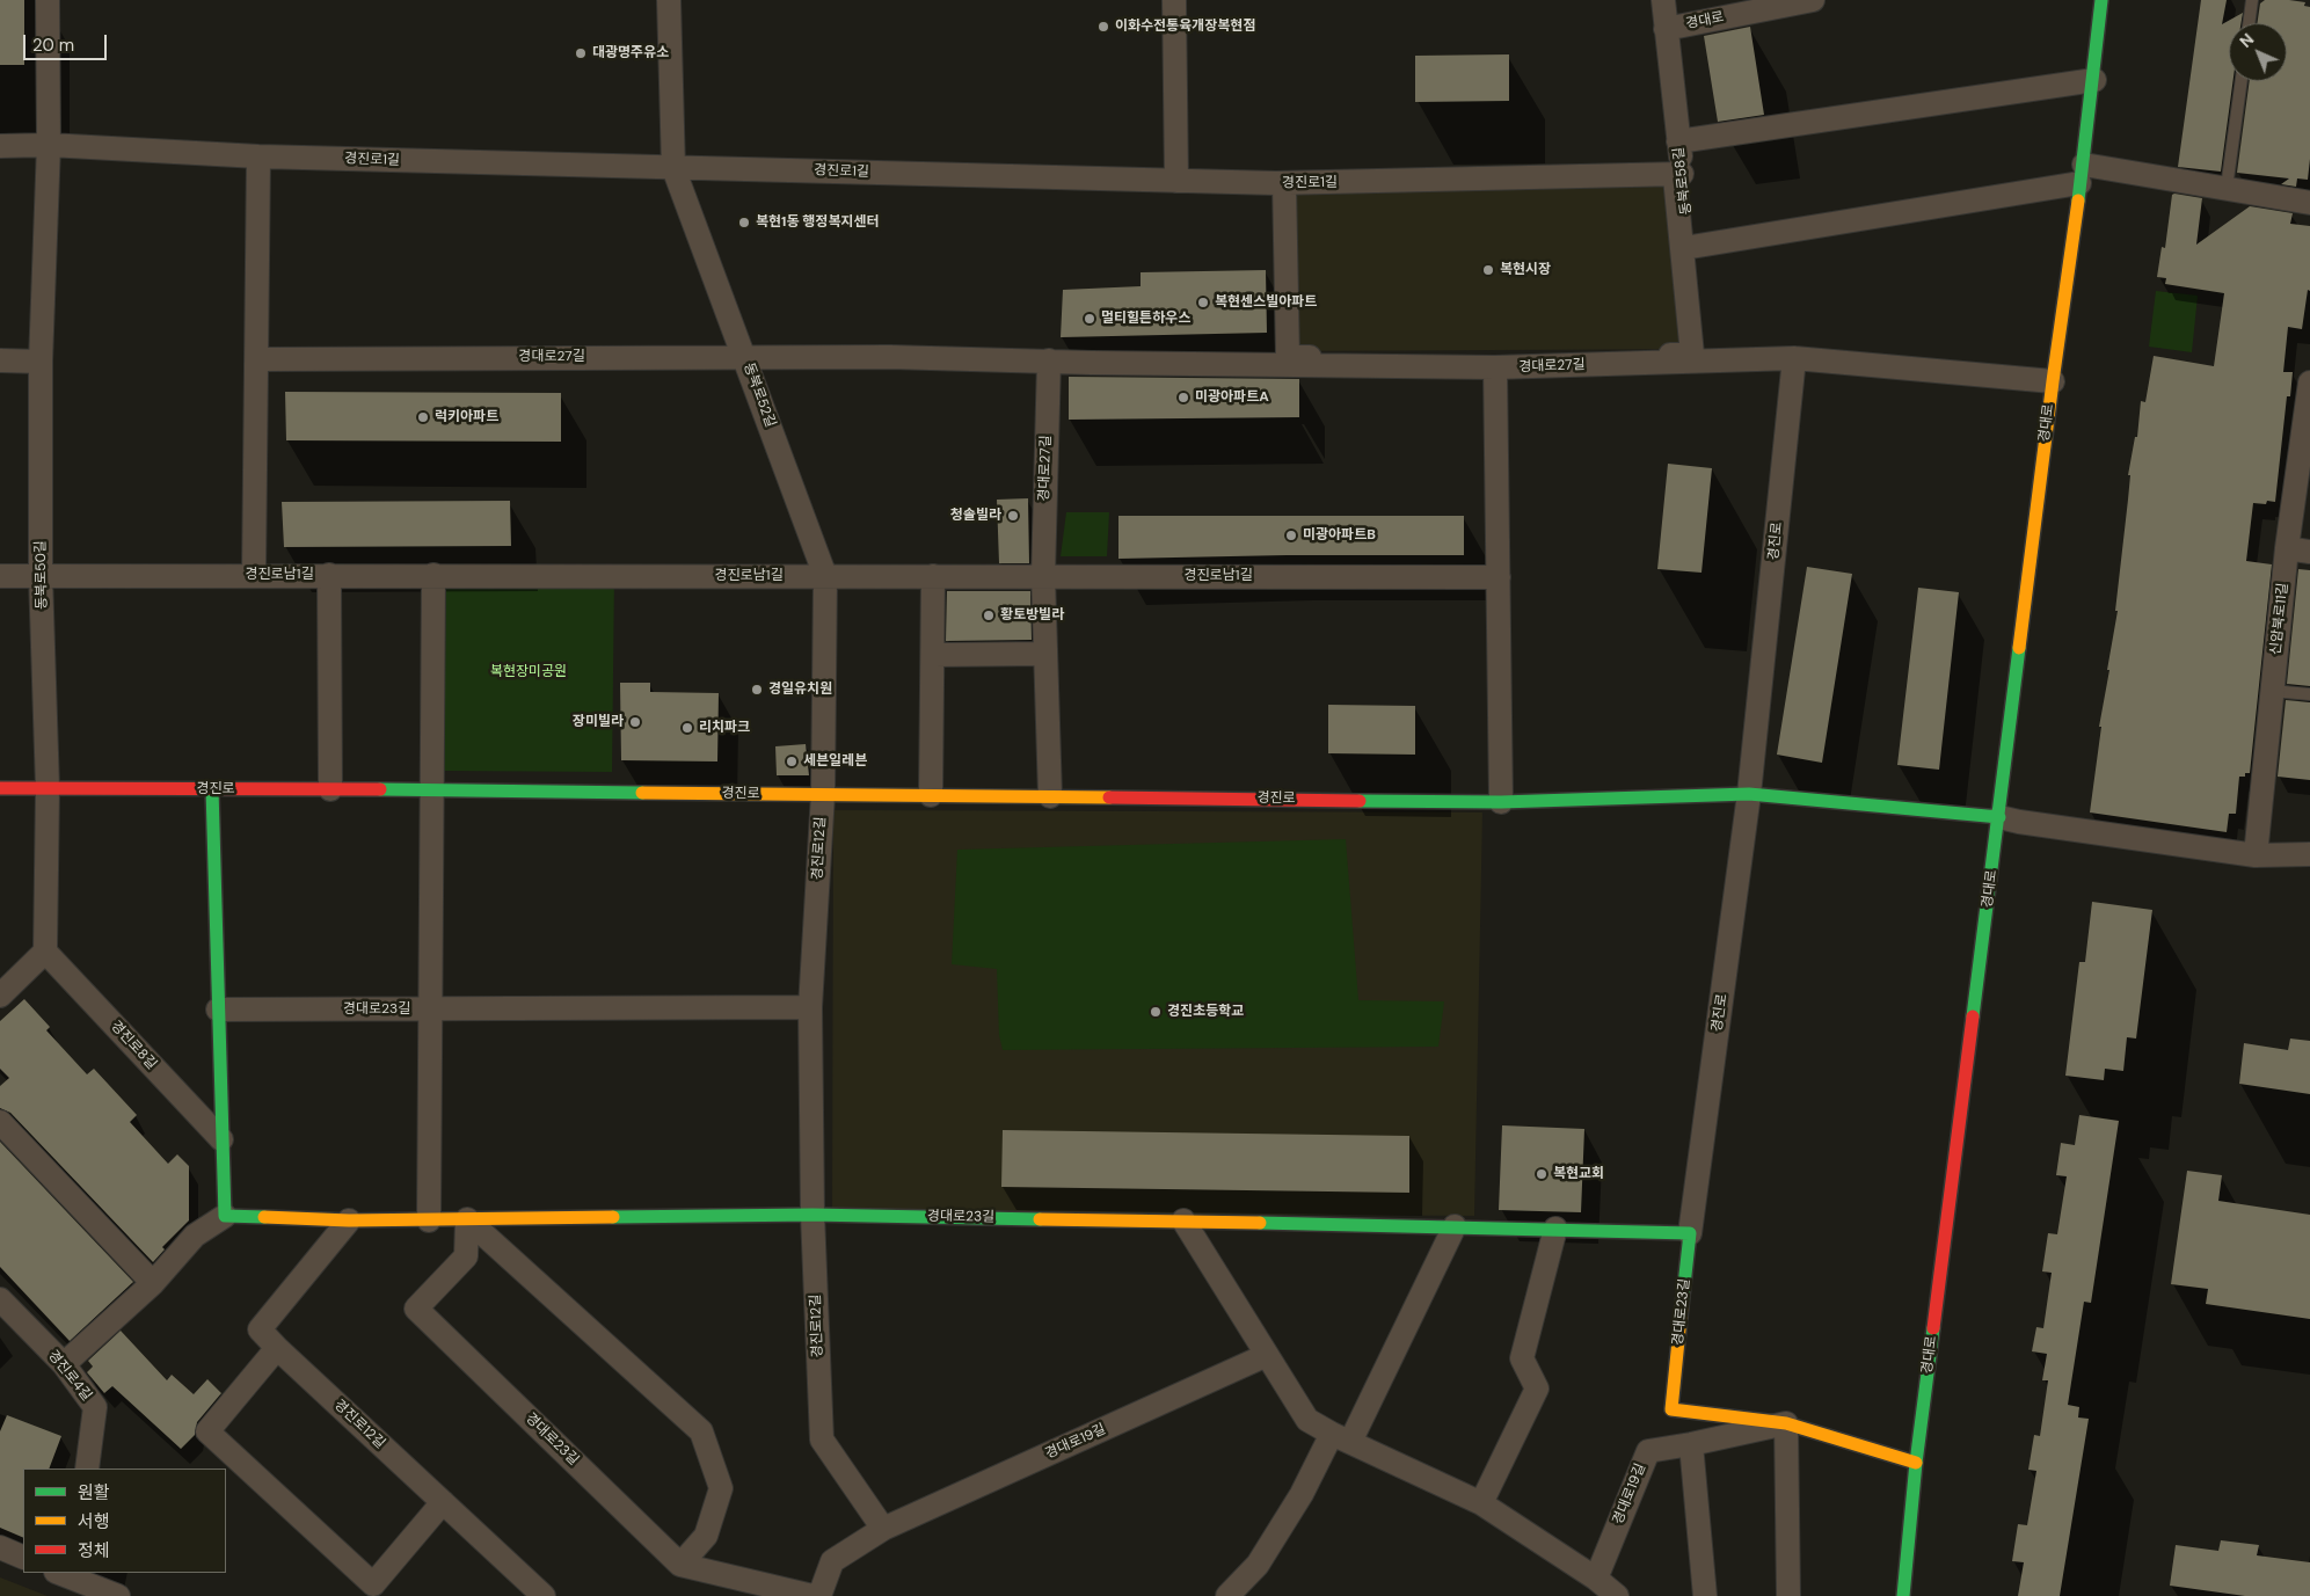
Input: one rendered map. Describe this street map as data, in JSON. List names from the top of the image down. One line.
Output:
{"streets":{"street":["경대로","경진로1길","동북로58길","경대로27길","동북로52길","경진로","동북로50길","경진로남1길","신암북로11길","경진로12길","경대로23길","경진로8길","경진로4길","경대로19길"]},"crossings":[["경대로","동북로58길"],["경대로","경대로27길"],["경대로","경진로"],["경대로","경대로23길"],["경진로1길","동북로58길"],["경진로1길","동북로52길"],["경진로1길","동북로50길"],["동북로58길","경대로27길"],["경대로27길","동북로52길"],["경대로27길","경진로"],["경대로27길","경진로남1길"],["동북로52길","경진로"],["동북로52길","경진로남1길"],["동북로52길","경진로12길"],["경진로","동북로50길"],["경진로","경진로12길"],["경진로","경대로23길"],["동북로50길","경진로남1길"],["경진로12길","경대로23길"],["경진로12길","경대로19길"],["경대로23길","경대로19길"]],"parks":["복현장미공원"],"places":["이화수전통육개장복현점","대광명주유소","복현1동 행정복지센터","복현시장","복현센스빌아파트","멀티힐튼하우스","미광아파트A","럭키아파트","청솔빌라","미광아파트B","황토방빌라","경일유치원","장미빌라","리치파크","세븐일레븐","경진초등학교","복현교회"],"legend":["원활","서행","정체"],"scale_bar":"20 m","north":"top left"}
